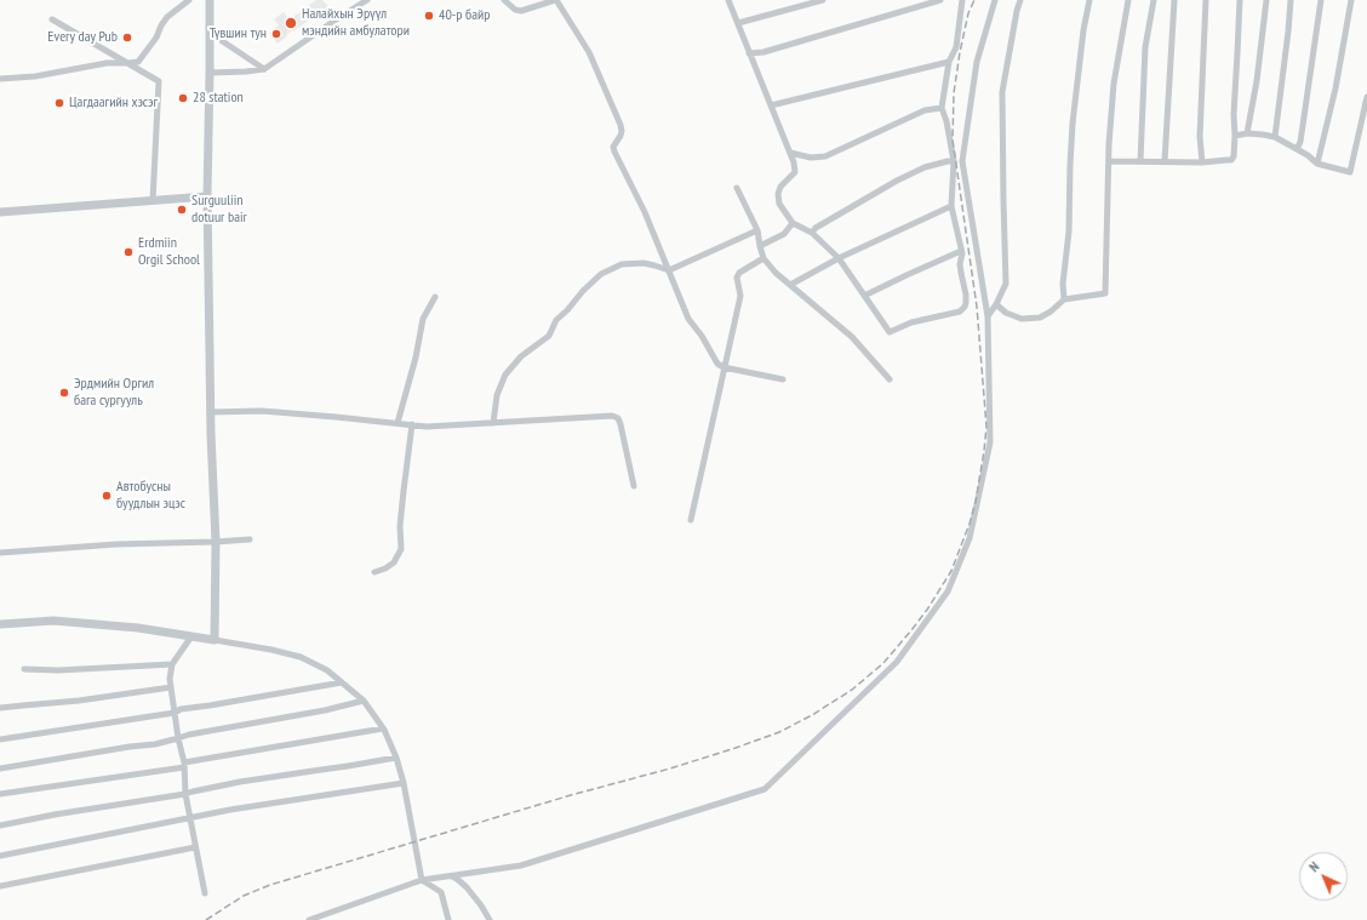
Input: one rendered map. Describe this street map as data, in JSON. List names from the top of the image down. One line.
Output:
{"places":["40-р байр","Налайхын Эрүүл мэндийн амбулатори","Түвшин тун","Every day Pub","28 station","Цагдаагийн хэсэг","Surguuliin dotuur bair","Erdmiin Orgil School","Эрдмийн Оргил бага сургууль","Автобусны буудлын эцэс"],"north":"top left"}
